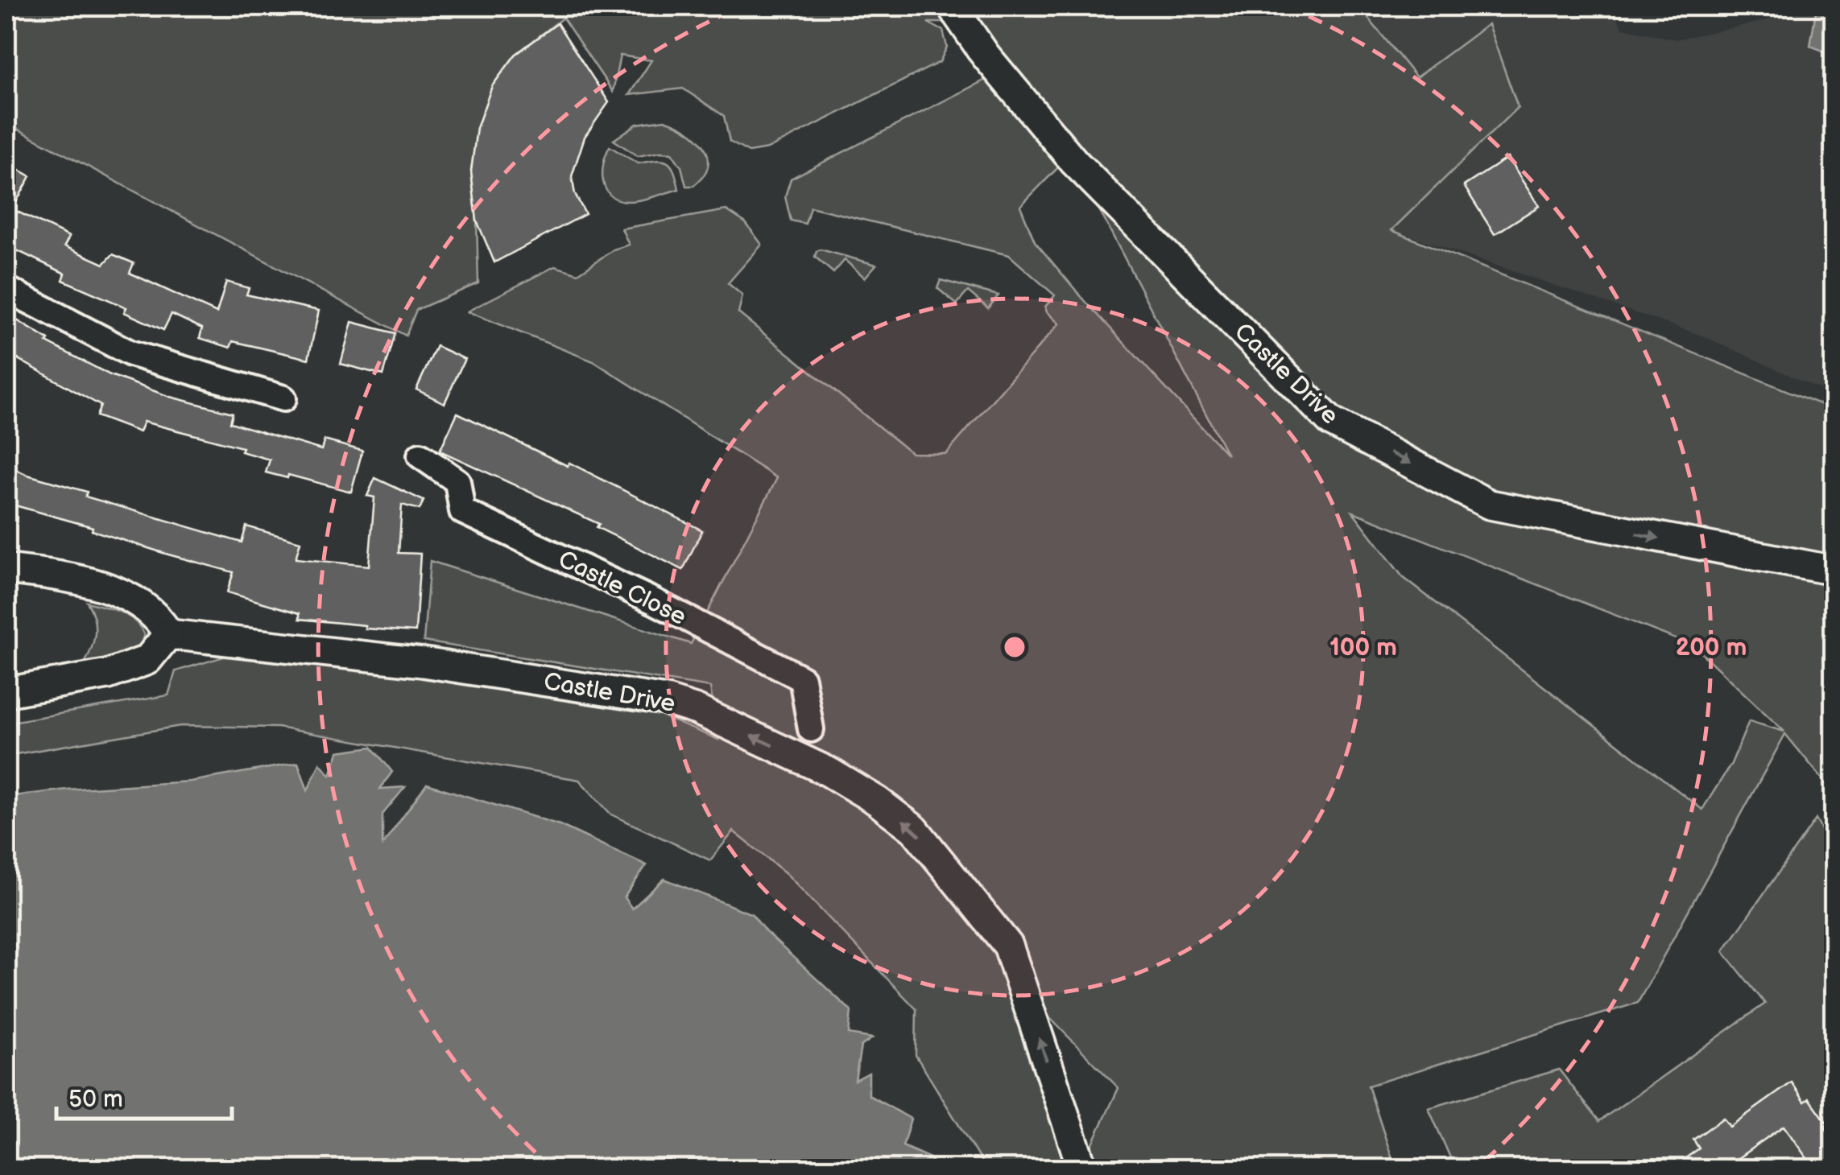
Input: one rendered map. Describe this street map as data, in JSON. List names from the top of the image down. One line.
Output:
{"streets":{"street":["Castle Drive","Castle Close"]},"scale_bar":"50 m","rings":["100 m","200 m"]}
